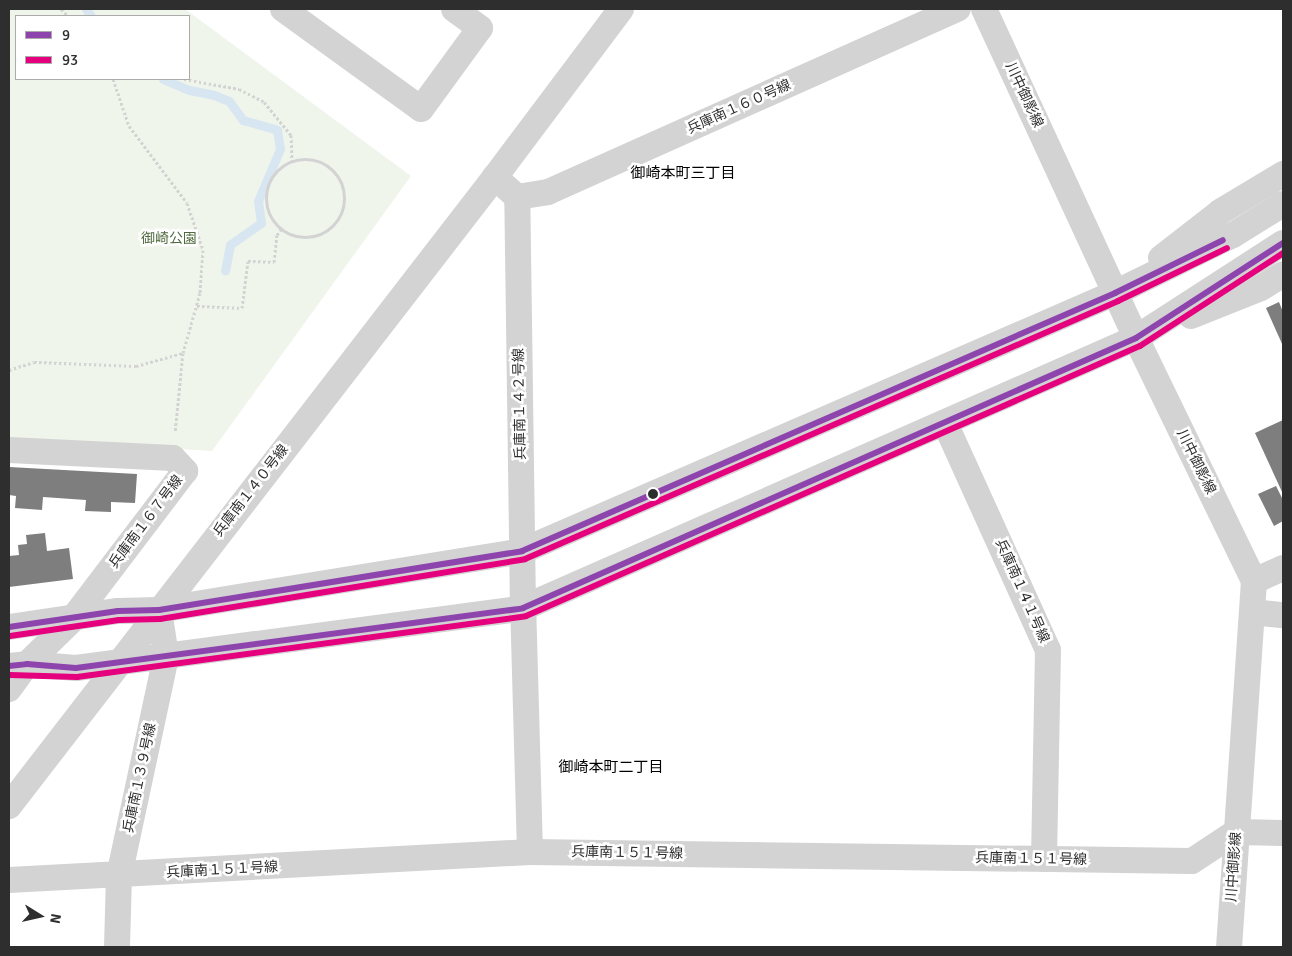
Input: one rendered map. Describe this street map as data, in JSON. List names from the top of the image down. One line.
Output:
{"streets":{"street":["川中御影線","兵庫南１６０号線","兵庫南１４２号線","兵庫南１４０号線","兵庫南１６７号線","兵庫南１４１号線","兵庫南１３９号線","兵庫南１５１号線"]},"crossings":[["川中御影線","兵庫南１５１号線"],["兵庫南１６０号線","兵庫南１４２号線"],["兵庫南１４２号線","兵庫南１５１号線"],["兵庫南１４０号線","兵庫南１３９号線"],["兵庫南１４１号線","兵庫南１５１号線"],["兵庫南１３９号線","兵庫南１５１号線"]],"districts":["御崎本町三丁目","御崎本町二丁目"],"parks":["御崎公園"],"lines":["transit line 9","transit line 93"],"legend":["9","93"],"north":"right"}
